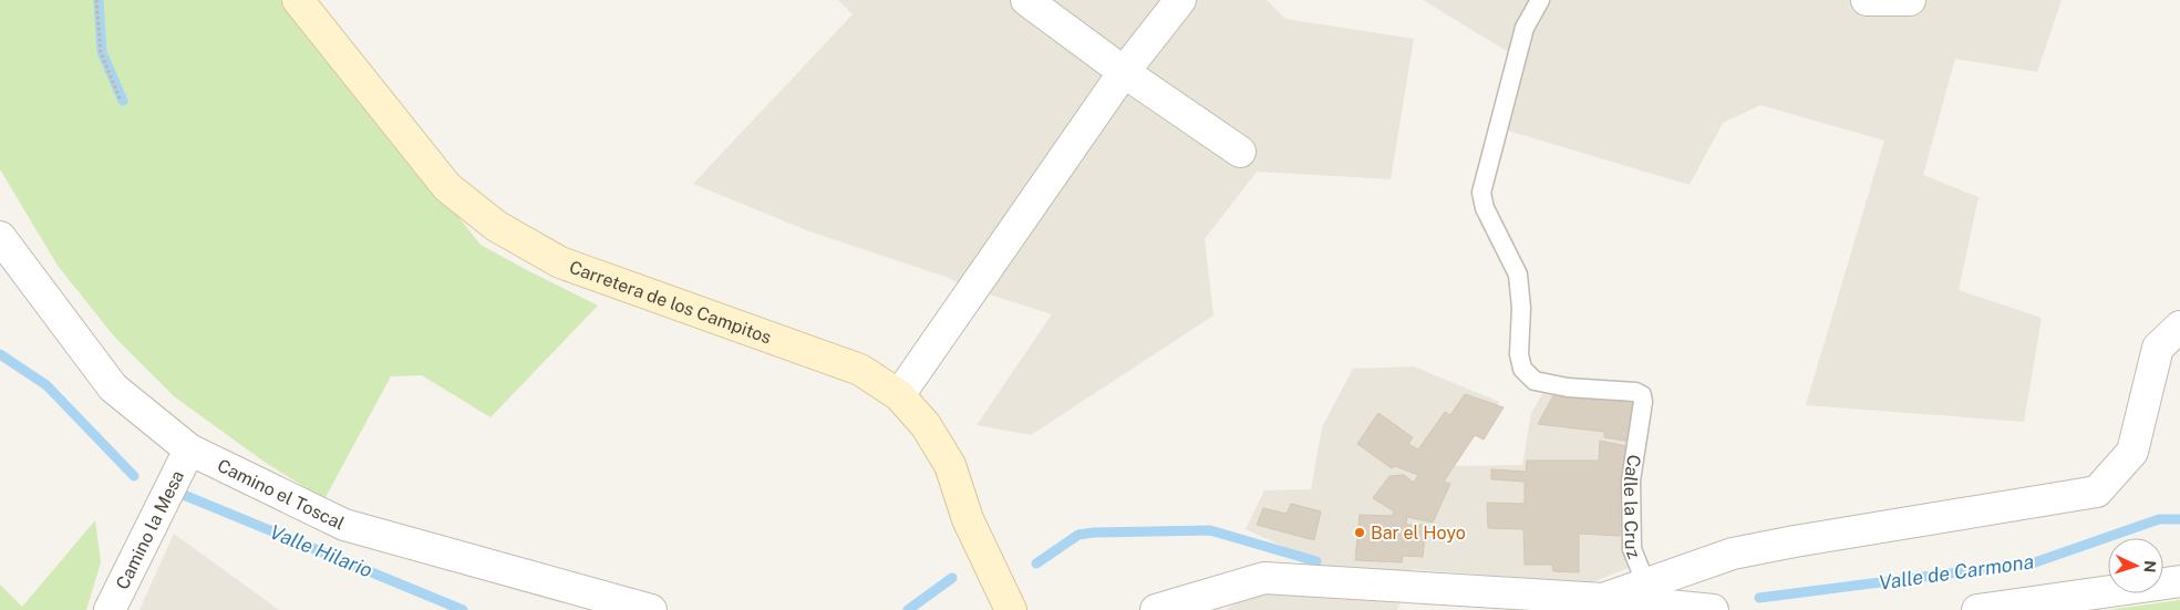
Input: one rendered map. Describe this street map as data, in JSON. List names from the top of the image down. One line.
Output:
{"streets":{"main road":["Carretera de los Campitos"],"street":["Camino el Toscal","Camino la Mesa"],"lane":["Calle la Cruz"]},"crossings":[["Camino el Toscal","Camino la Mesa"]],"water":["Valle Hilario","Valle de Carmona"],"places":["Bar el Hoyo"],"north":"right"}
